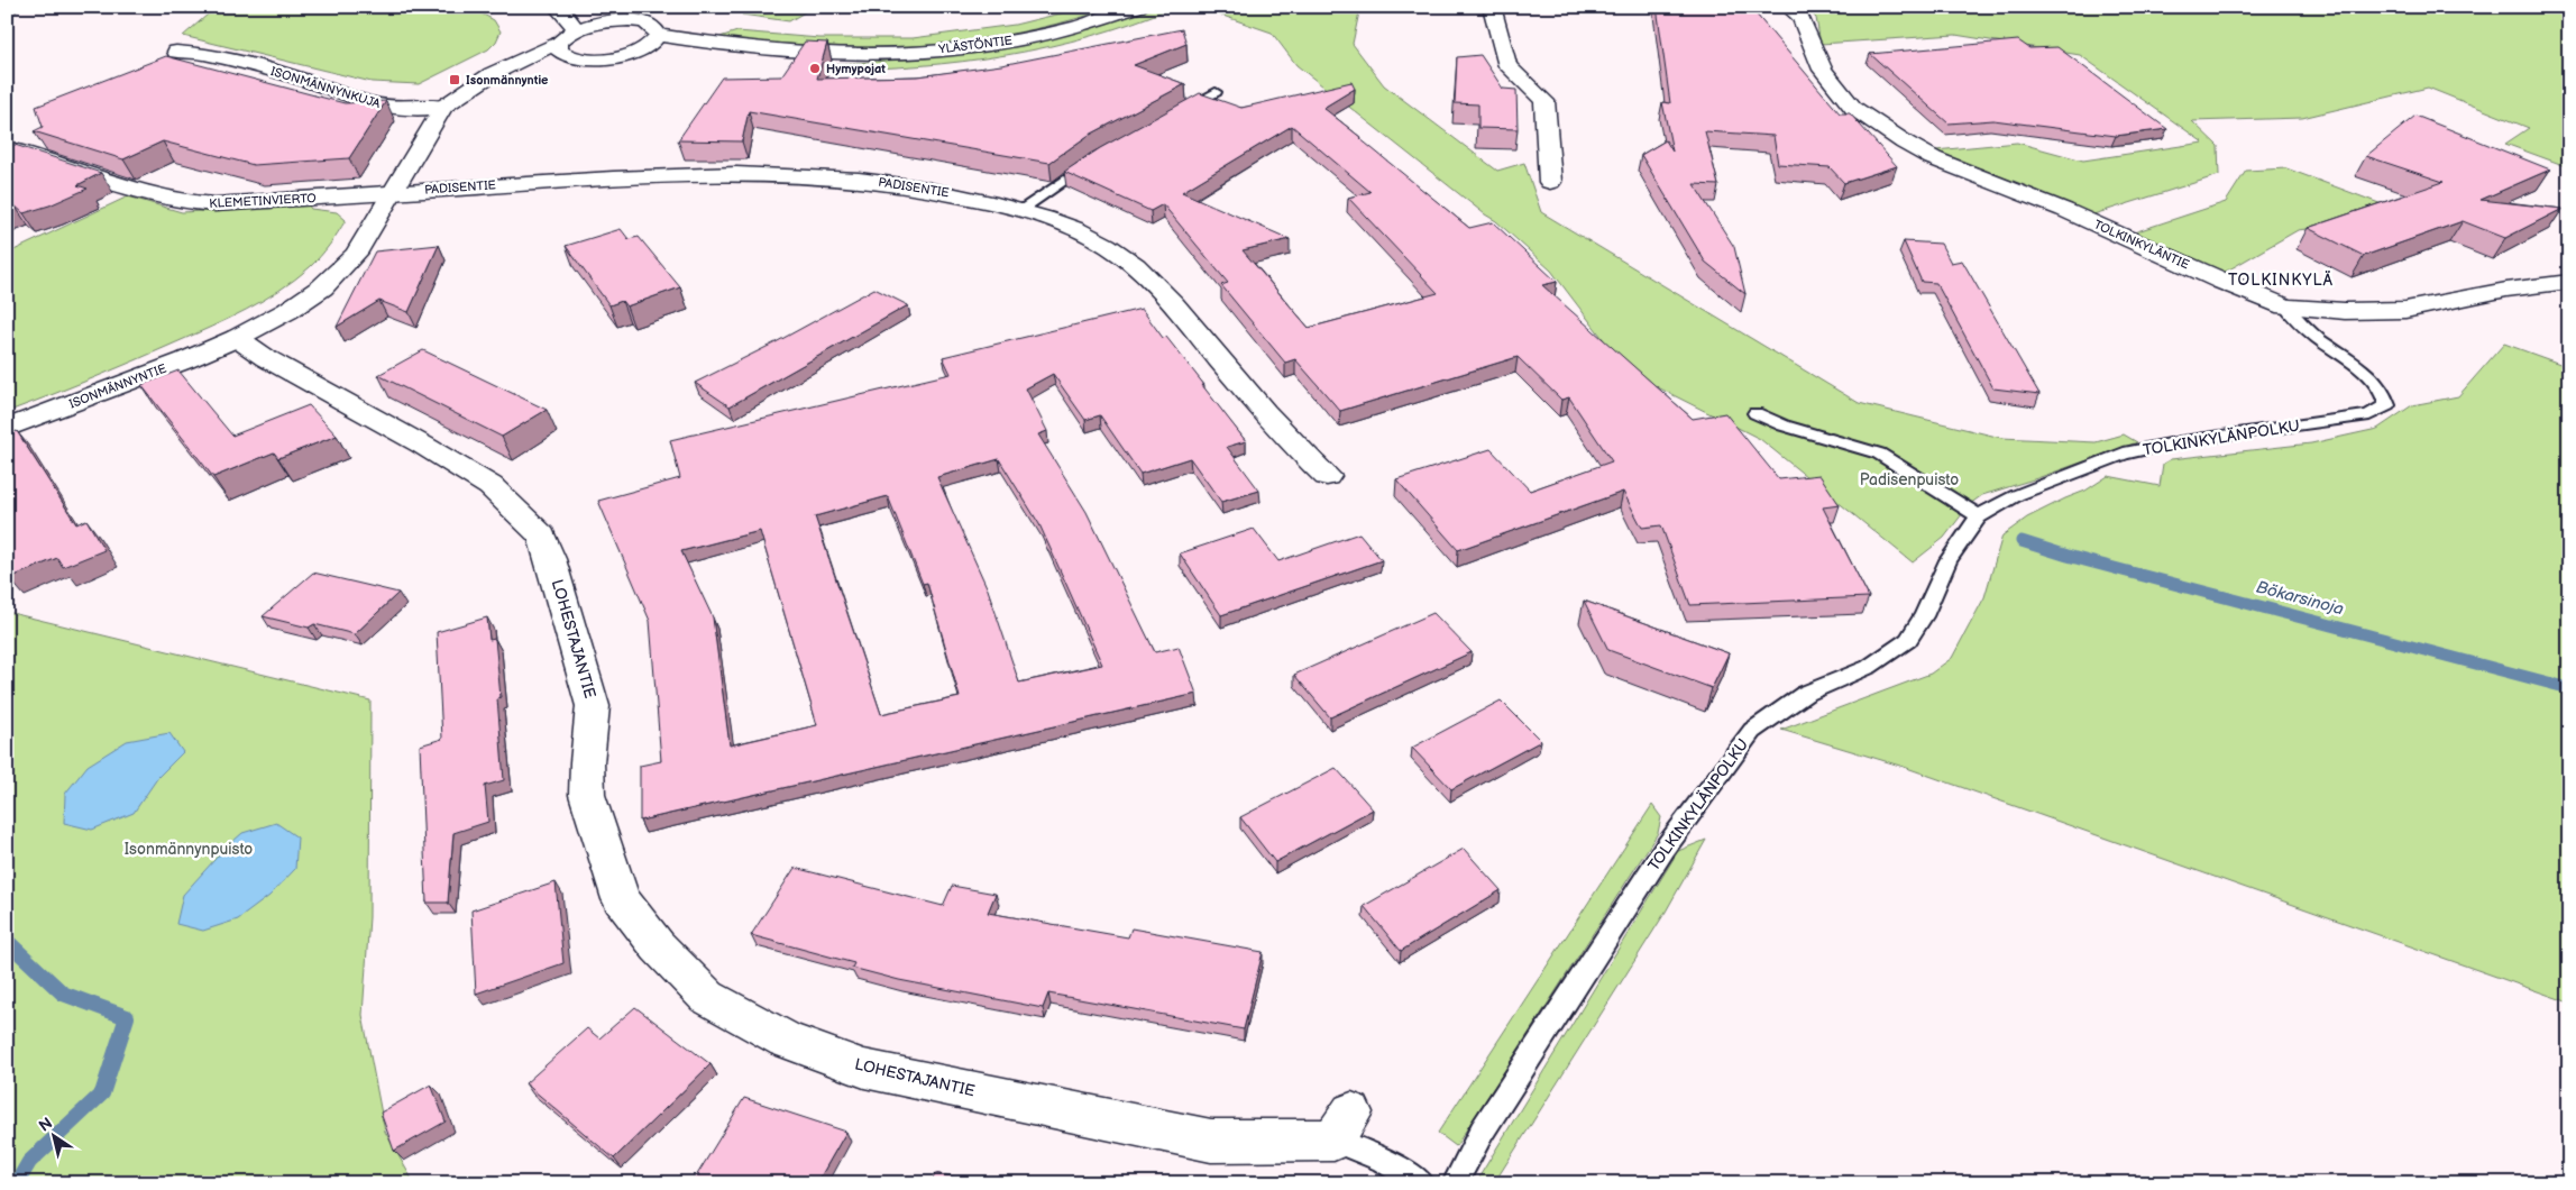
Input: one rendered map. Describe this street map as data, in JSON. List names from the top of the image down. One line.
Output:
{"streets":{"street":["YLÄSTÖNTIE","ISONMÄNNYNKUJA","PADISENTIE","KLEMETINVIERTO","TOLKINKYLÄNTIE","ISONMÄNNYNTIE","LOHESTAJANTIE"],"lane":["TOLKINKYLÄNPOLKU"]},"crossings":[["YLÄSTÖNTIE","ISONMÄNNYNTIE"],["ISONMÄNNYNKUJA","ISONMÄNNYNTIE"],["PADISENTIE","KLEMETINVIERTO"],["PADISENTIE","ISONMÄNNYNTIE"],["KLEMETINVIERTO","ISONMÄNNYNTIE"],["TOLKINKYLÄNTIE","TOLKINKYLÄNPOLKU"],["ISONMÄNNYNTIE","LOHESTAJANTIE"]],"districts":["TOLKINKYLÄ"],"water":["Bökarsinoja"],"parks":["Padisenpuisto","Isonmännynpuisto"],"places":{"other":["Hymypojat"],"transit":["Isonmännyntie"]},"north":"top left"}
